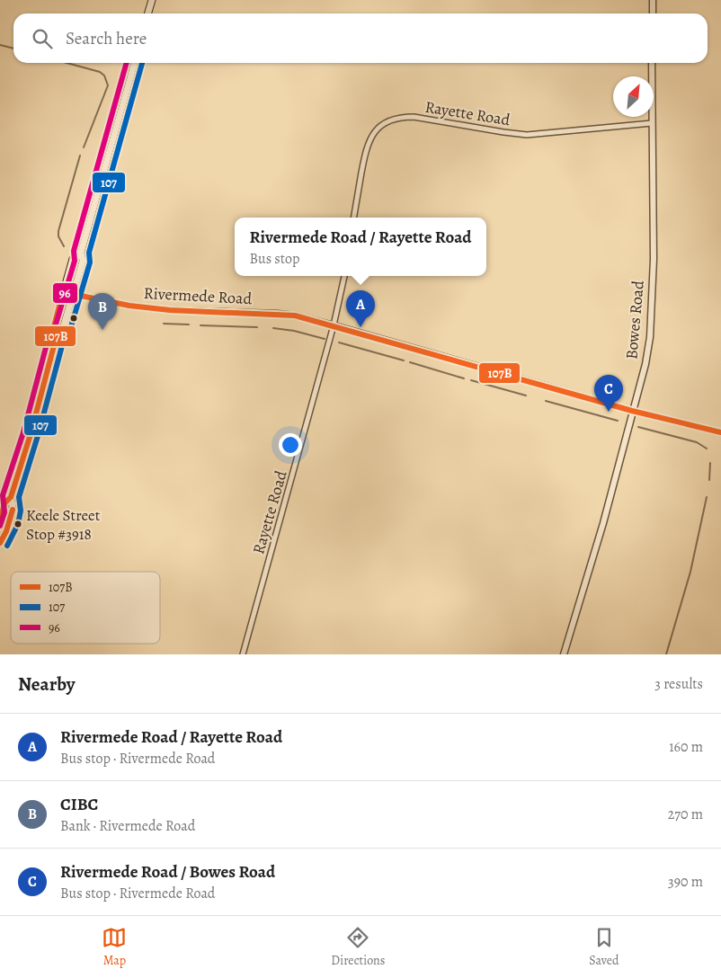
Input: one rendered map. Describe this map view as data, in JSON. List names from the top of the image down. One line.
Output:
{"streets":{"street":["Rayette Road","Rivermede Road","Bowes Road"]},"crossings":[["Rayette Road","Rivermede Road"],["Rayette Road","Bowes Road"],["Rivermede Road","Bowes Road"]],"places":["Keele Street Stop #3918"],"lines":["transit line 107","transit line 96","transit line 107B"],"legend":["107B","107","96"],"north":"top right","page":{"search":"Search here","popup":["Rivermede Road / Rayette Road","Bus stop"],"pins":["A","B","C"],"heading":["Nearby","3 results"],"list":[{"mark":"A","name":"Rivermede Road / Rayette Road","note":"Bus stop · Rivermede Road","value":"160 m"},{"mark":"B","name":"CIBC","note":"Bank · Rivermede Road","value":"270 m"},{"mark":"C","name":"Rivermede Road / Bowes Road","note":"Bus stop · Rivermede Road","value":"390 m"}],"nav":["Map","Directions","Saved"]}}
